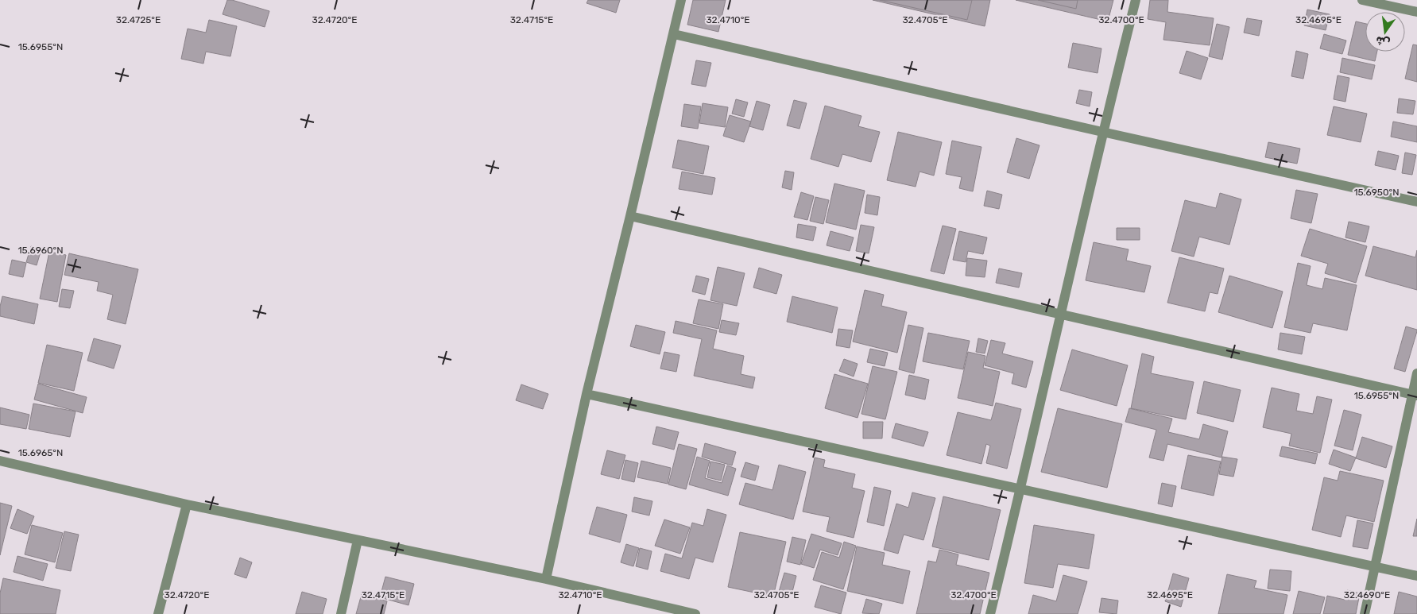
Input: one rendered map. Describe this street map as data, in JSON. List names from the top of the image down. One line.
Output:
{"north":"bottom","coordinates":["32.4725°E","32.4720°E","32.4715°E","32.4710°E","32.4705°E","32.4700°E","32.4695°E","15.6955°N","15.6950°N","15.6960°N","15.6965°N","32.4690°E"]}
